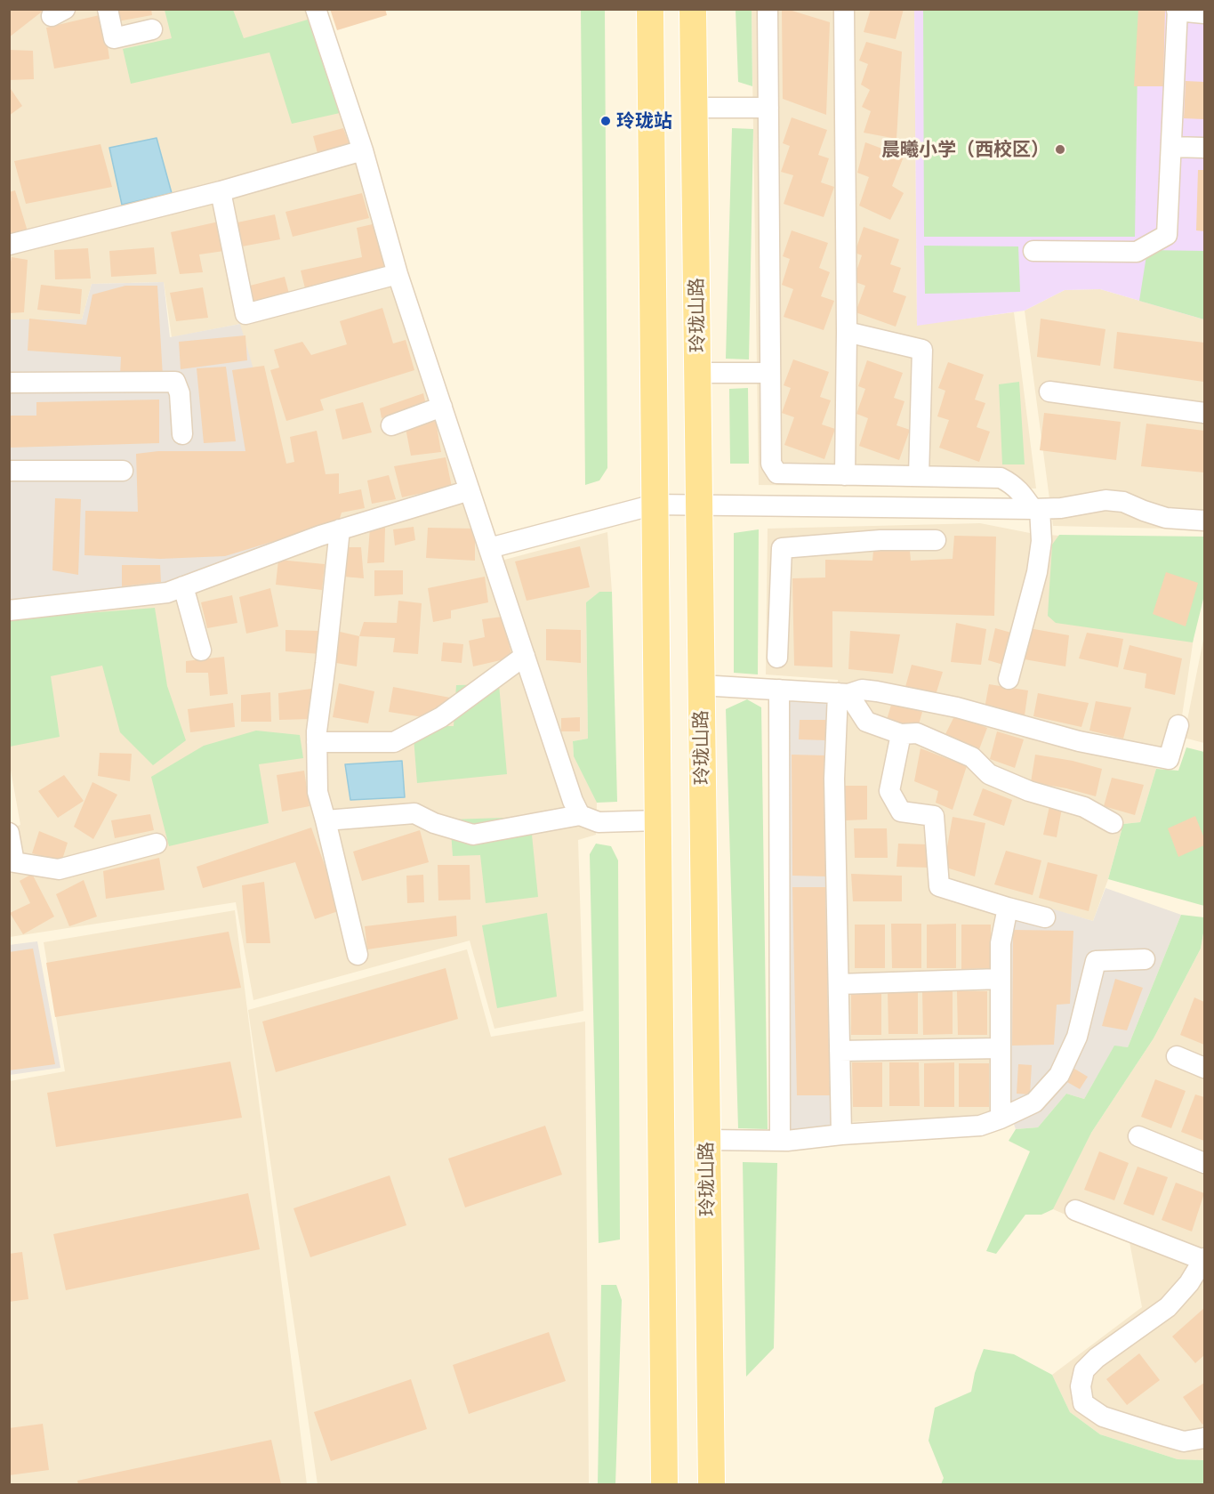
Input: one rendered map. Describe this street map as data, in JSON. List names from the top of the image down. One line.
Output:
{"streets":{"main road":["玲珑山路"]},"places":["玲珑站","晨曦小学（西校区）"]}
